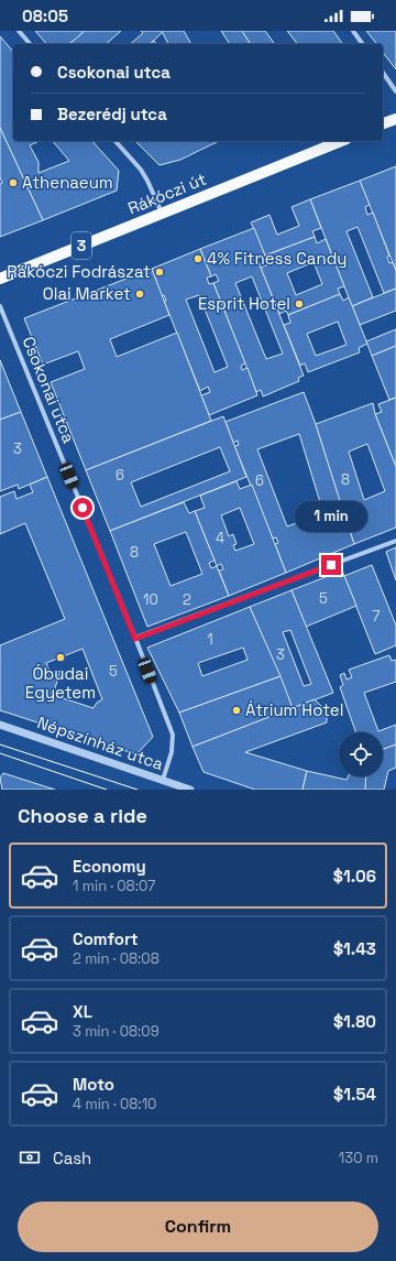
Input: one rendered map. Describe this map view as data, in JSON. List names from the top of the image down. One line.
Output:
{"streets":{"main road":["Rákóczi út","3"],"street":["Csokonai utca","Népszínház utca"]},"crossings":[["Csokonai utca","Népszínház utca"]],"places":["Athenaeum","4% Fitness Candy","Rákóczi Fodrászat","Olai Market","Esprit Hotel","Óbudai Egyetem","Átrium Hotel"],"house_numbers":["3","6","8","6","4","8","5","10","2","7","1","3","5"],"page":{"status":"08:05","banner":["Csokonai utca","Bezerédj utca"],"bubble":"1 min","heading":"Choose a ride","list":[{"name":"Economy","note":"1 min · 08:07","value":"$1.06"},{"name":"Comfort","note":"2 min · 08:08","value":"$1.43"},{"name":"XL","note":"3 min · 08:09","value":"$1.80"},{"name":"Moto","note":"4 min · 08:10","value":"$1.54"}],"pay":["Cash","130 m"],"buttons":"Confirm"}}
